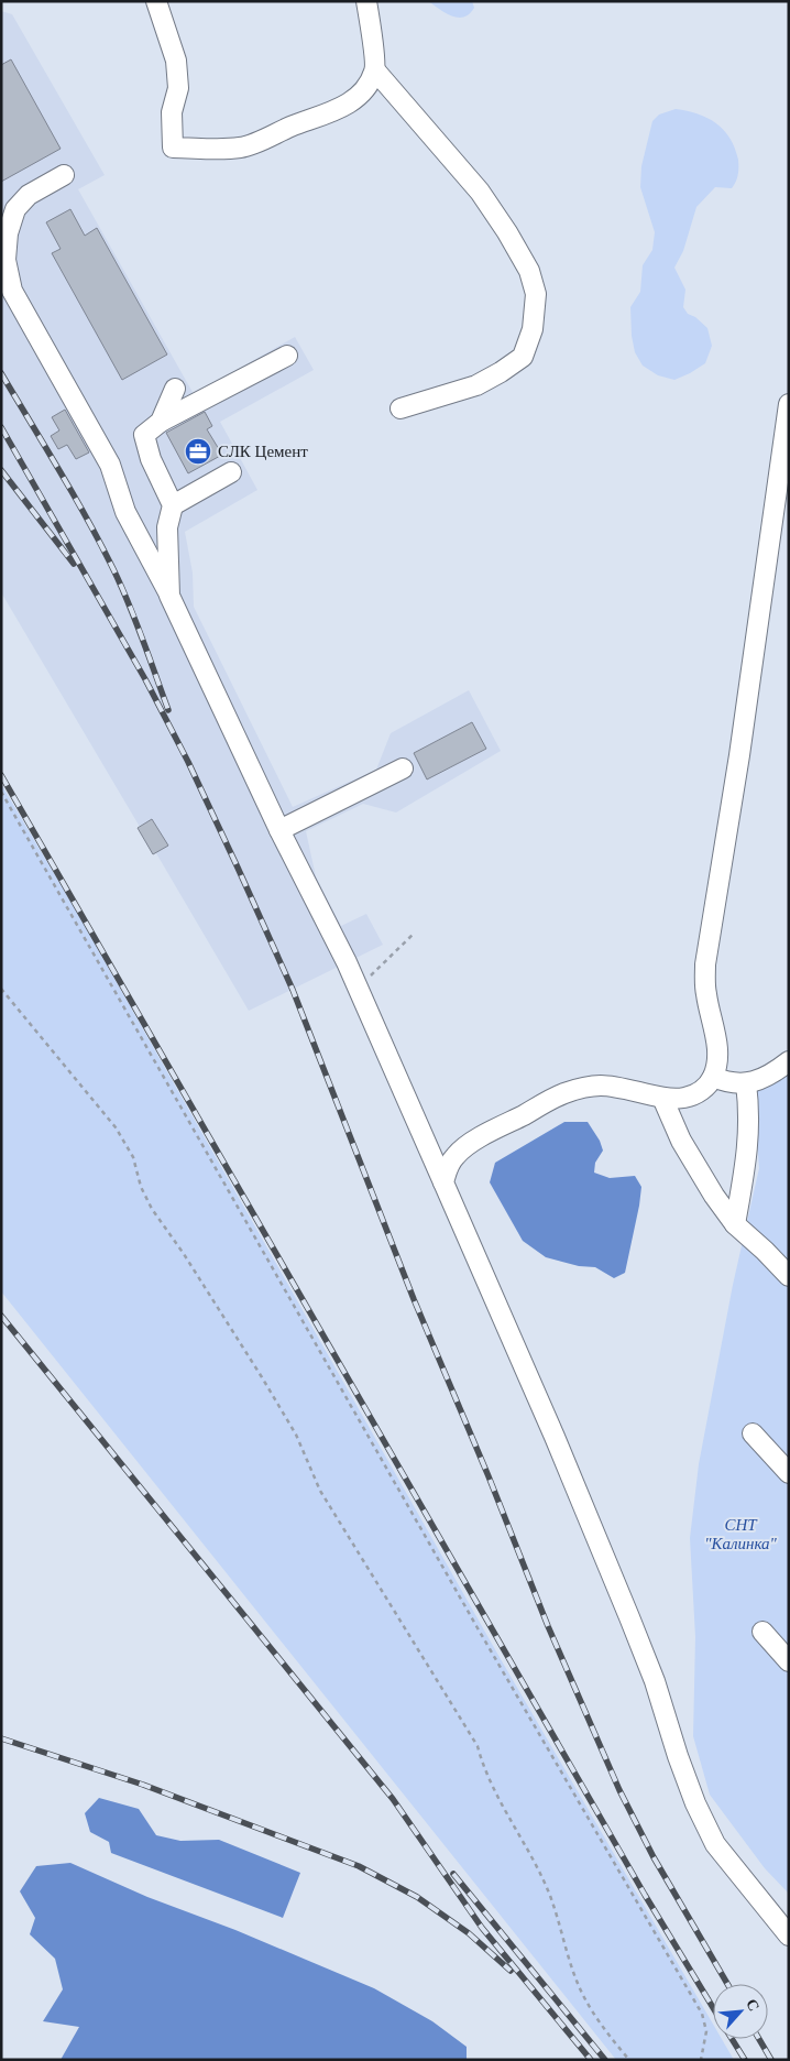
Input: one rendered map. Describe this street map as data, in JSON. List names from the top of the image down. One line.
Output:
{"parks":["СНТ \"Калинка\""],"places":{"office":["СЛК Цемент"]},"north":"top right"}
